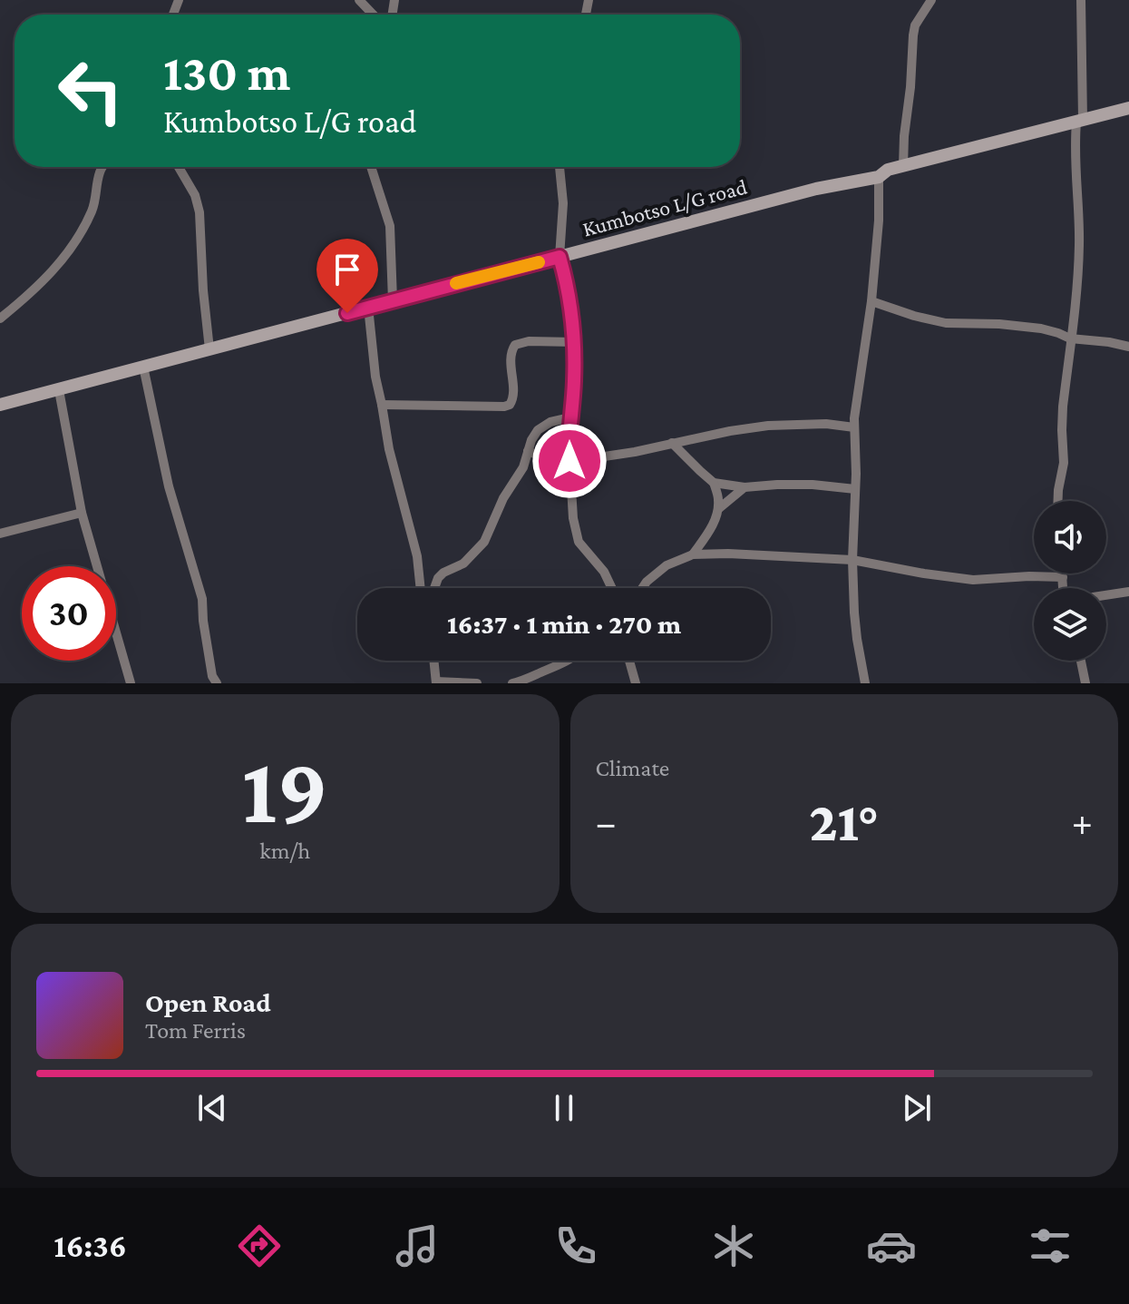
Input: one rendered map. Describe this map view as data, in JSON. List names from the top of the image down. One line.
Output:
{"streets":{"main road":["Kumbotso L/G road"]},"page":{"turn":["130 m","Kumbotso L/G road"],"limit":"30","trip":"16:37 · 1 min · 270 m","tile":[["19","km/h"],"Climate"],"heat":["−","21°","+"],"song":["Open Road","Tom Ferris"],"tabs":"16:36"}}
